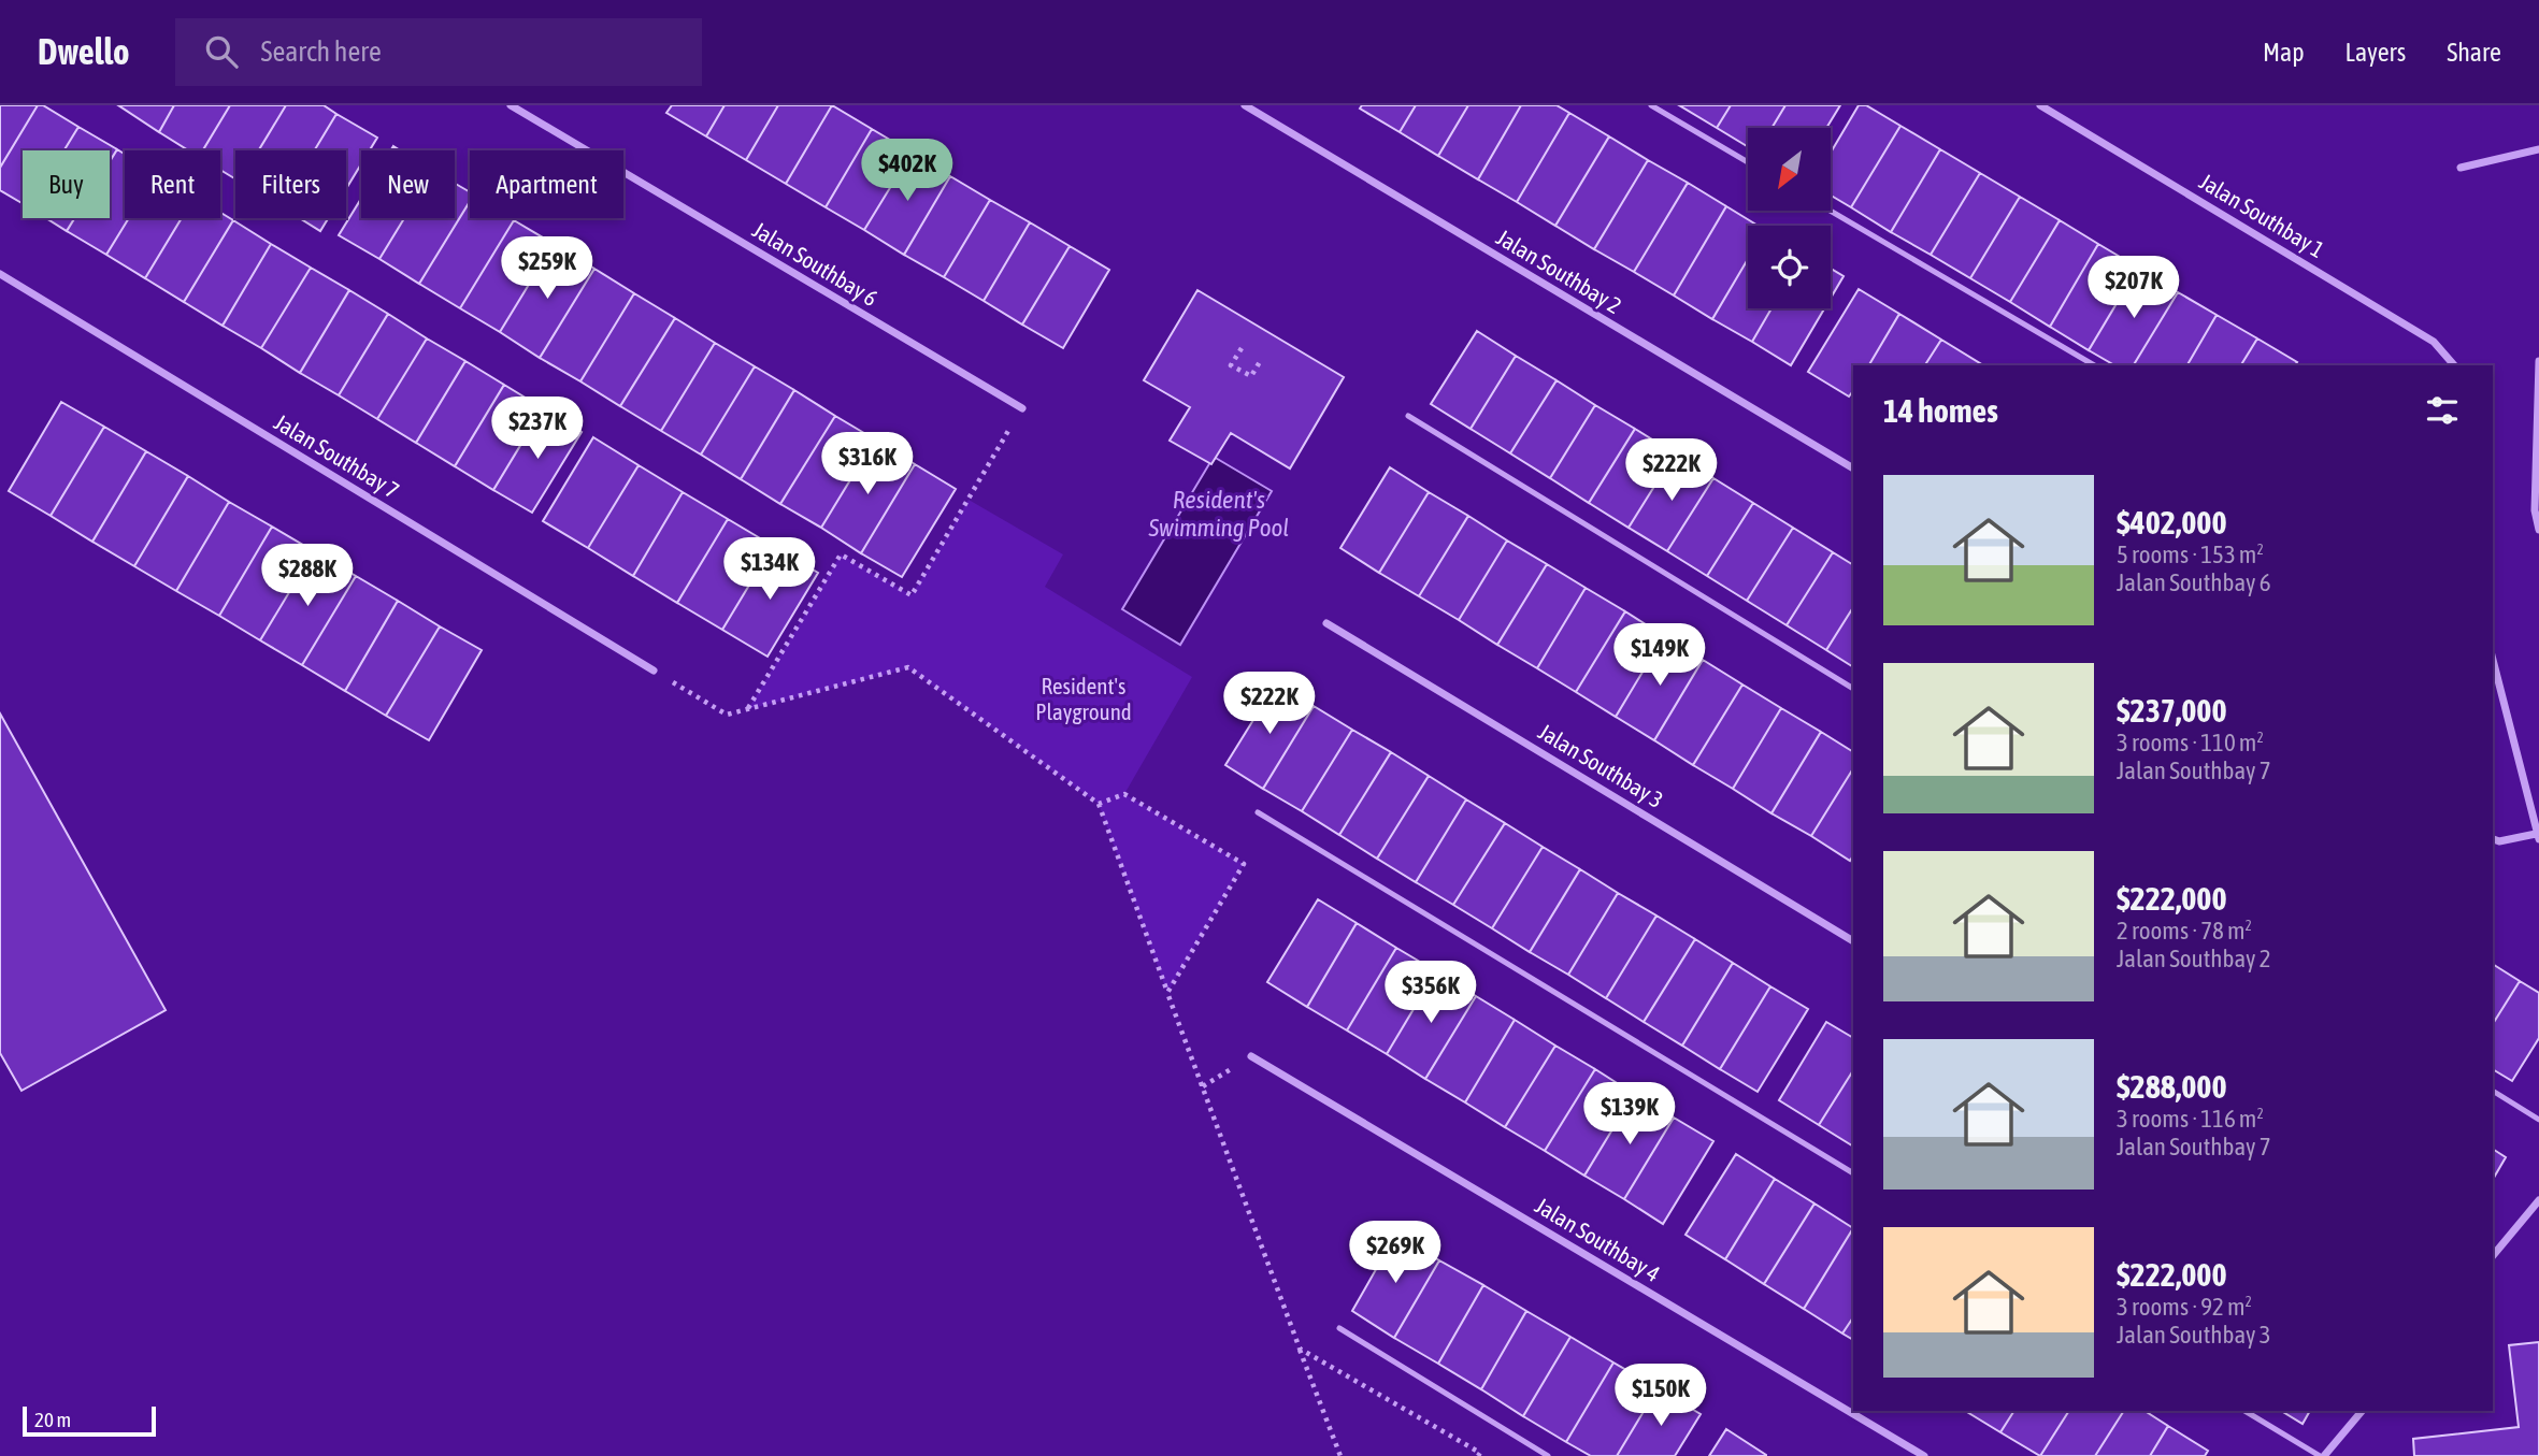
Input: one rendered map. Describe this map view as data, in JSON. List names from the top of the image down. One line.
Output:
{"streets":{"street":["Jalan Southbay 1","Jalan Southbay 6","Jalan Southbay 2","Jalan Southbay 7","Jalan Southbay 3","Jalan Southbay 4"]},"water":["Resident's Swimming Pool"],"parks":["Resident's Playground"],"scale_bar":"20 m","north":"bottom left","page":{"header":"Dwello","search":"Search here","nav":["Map","Layers","Share"],"price":["$402K","$259K","$207K","$237K","$316K","$222K","$134K","$288K","$149K","$222K","$356K","$139K","$269K","$150K"],"chip":["Buy","Rent","Filters","New","Apartment"],"heading":"14 homes","list":[{"name":"$402,000","note":"5 rooms · 153 m² · Jalan Southbay 6"},{"name":"$237,000","note":"3 rooms · 110 m² · Jalan Southbay 7"},{"name":"$222,000","note":"2 rooms · 78 m² · Jalan Southbay 2"},{"name":"$288,000","note":"3 rooms · 116 m² · Jalan Southbay 7"},{"name":"$222,000","note":"3 rooms · 92 m² · Jalan Southbay 3"}],"scale":"20 m"}}
